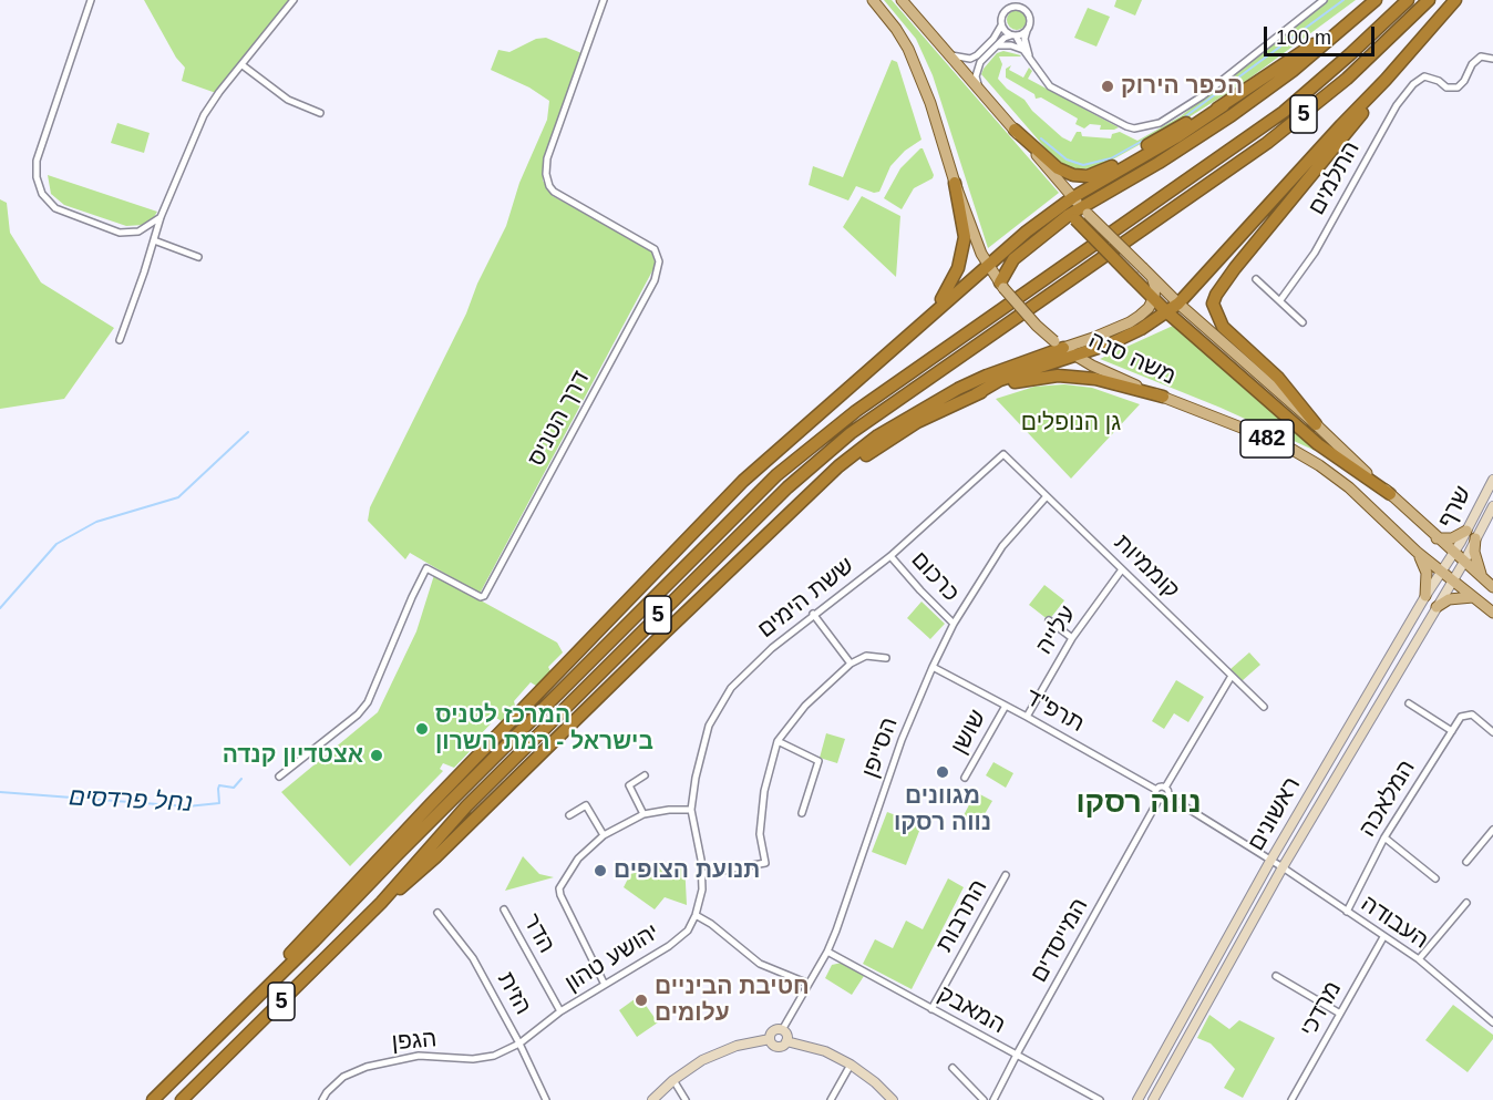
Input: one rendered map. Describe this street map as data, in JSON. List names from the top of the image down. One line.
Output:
{"streets":{"highway":["5"],"main road":["משה סנה","482"],"street":["התלמים","דרך הטניס","שרף","קוממיות","כרכום","ששת הימים","עלייה","תרפ\"ד","שושן","הסייפן","המלאכה","ראשונים","התרבות","העבודה","הדר","המייסדים","יהושע טהון","הזית","מרדכי","המאבק","הגפן"]},"crossings":[["משה סנה","482"],["משה סנה","ראשונים"],["482","שרף"],["482","ראשונים"],["שרף","ראשונים"],["קוממיות","ששת הימים"],["קוממיות","עלייה"],["קוממיות","הסייפן"],["כרכום","ששת הימים"],["כרכום","הסייפן"],["ששת הימים","יהושע טהון"],["עלייה","תרפ\"ד"],["תרפ\"ד","שושן"],["תרפ\"ד","הסייפן"],["תרפ\"ד","המייסדים"],["הסייפן","המאבק"],["המלאכה","העבודה"],["ראשונים","העבודה"],["התרבות","המאבק"],["העבודה","מרדכי"],["הדר","יהושע טהון"],["המייסדים","המאבק"],["יהושע טהון","הזית"],["יהושע טהון","הגפן"],["הזית","הגפן"]],"districts":["נווה רסקו"],"water":["נחל פרדסים"],"parks":["גן הנופלים"],"places":["הכפר הירוק","המרכז לטניס בישראל - רמת השרון","אצטדיון קנדה","מגוונים נווה רסקו","תנועת הצופים","חטיבת הביניים עלומים"],"scale_bar":"100 m"}
